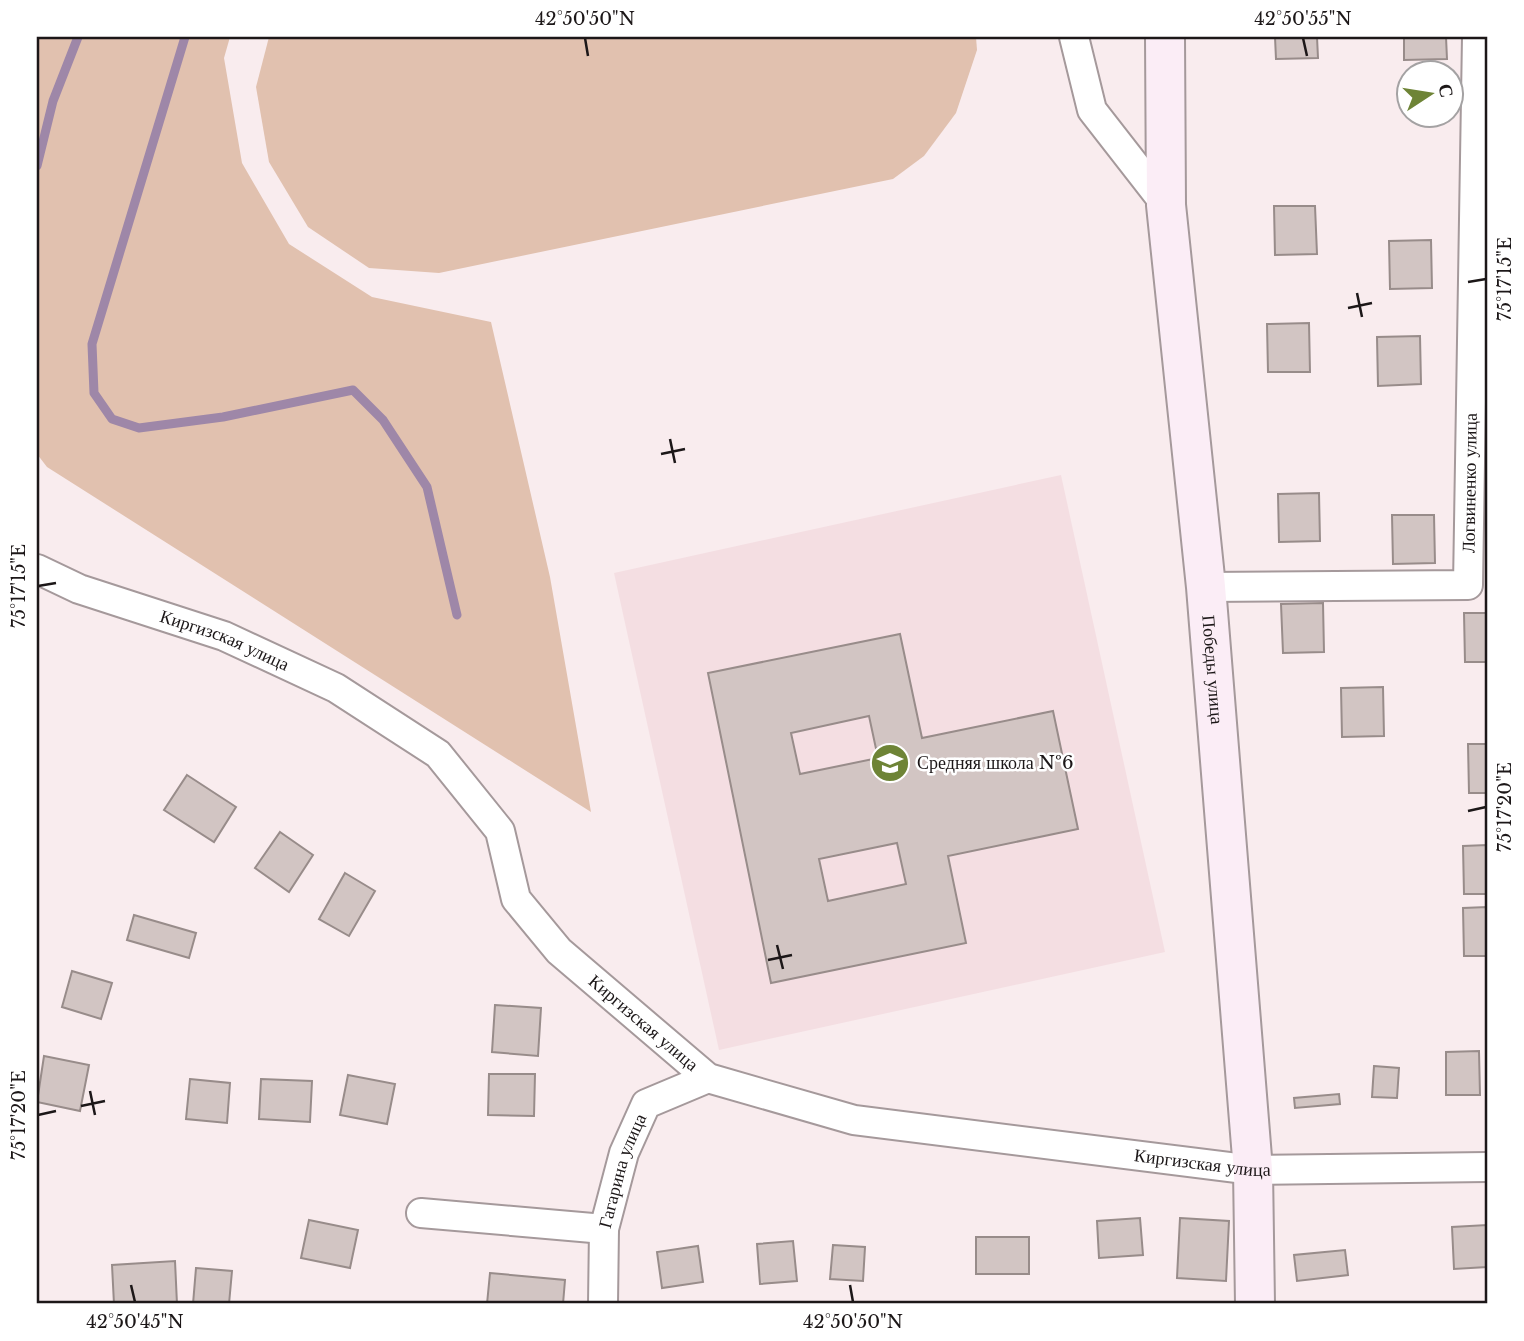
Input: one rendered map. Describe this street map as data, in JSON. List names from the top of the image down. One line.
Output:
{"streets":{"street":["Логвиненко улица","Киргизская улица","Победы улица","Гагарина улица"]},"crossings":[["Логвиненко улица","Победы улица"],["Киргизская улица","Победы улица"],["Киргизская улица","Гагарина улица"]],"places":{"school or university":["Средняя школа №6"]},"north":"right","coordinates":["42°50'50\"N","42°50'55\"N","75°17'15\"E","75°17'20\"E","42°50'45\"N"]}
